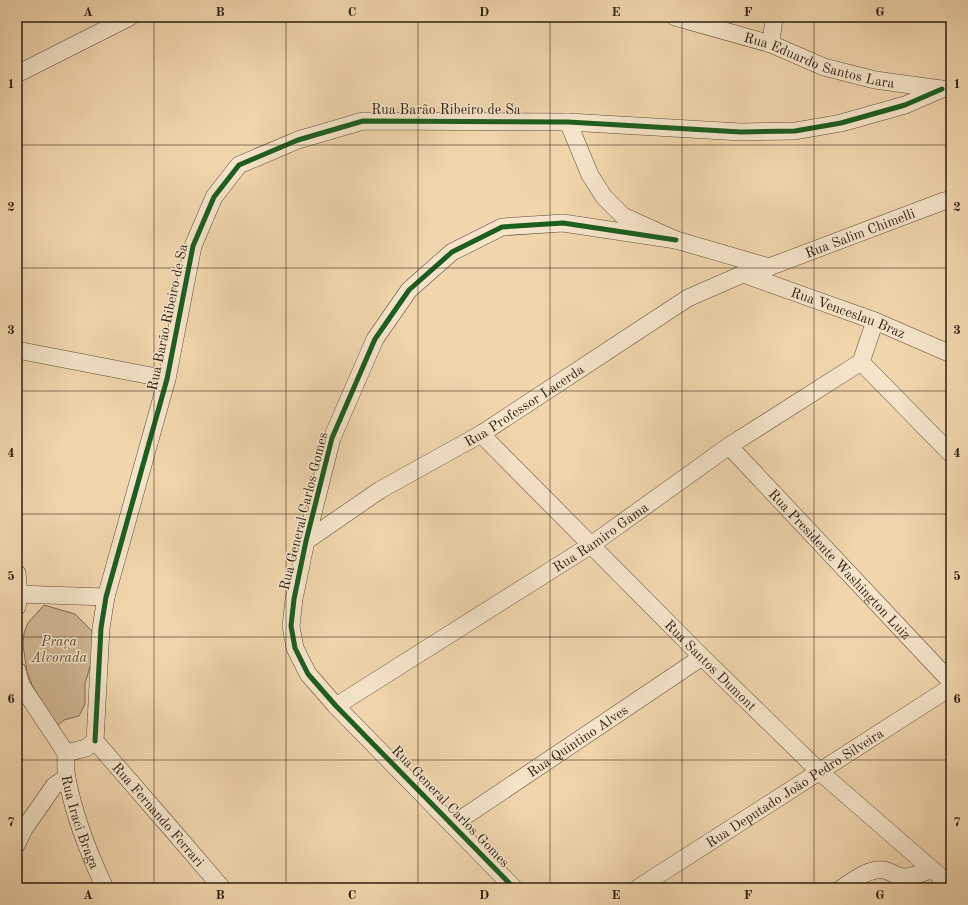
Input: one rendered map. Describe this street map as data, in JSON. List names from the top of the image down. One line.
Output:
{"streets":{"street":["Rua Eduardo Santos Lara","Rua Barão Ribeiro de Sa","Rua Salim Chimelli","Rua Venceslau Braz","Rua Professor Lacerda","Rua General Carlos Gomes","Rua Ramiro Gama","Rua Presidente Washington Luiz","Rua Santos Dumont","Rua Quintino Alves","Rua Deputado João Pedro Silveira","Rua Fernando Ferrari","Rua Iraci Braga"]},"crossings":[["Rua Eduardo Santos Lara","Rua Barão Ribeiro de Sa"],["Rua Barão Ribeiro de Sa","Rua Fernando Ferrari"],["Rua Salim Chimelli","Rua Venceslau Braz"],["Rua Salim Chimelli","Rua Professor Lacerda"],["Rua Venceslau Braz","Rua Professor Lacerda"],["Rua Professor Lacerda","Rua General Carlos Gomes"],["Rua Professor Lacerda","Rua Santos Dumont"],["Rua General Carlos Gomes","Rua Ramiro Gama"],["Rua General Carlos Gomes","Rua Quintino Alves"],["Rua Ramiro Gama","Rua Presidente Washington Luiz"],["Rua Ramiro Gama","Rua Santos Dumont"],["Rua Santos Dumont","Rua Quintino Alves"],["Rua Santos Dumont","Rua Deputado João Pedro Silveira"]],"parks":["Praça Alvorada"],"grid":{"columns":["A","B","C","D","E","F","G"],"rows":["1","2","3","4","5","6","7"]}}
